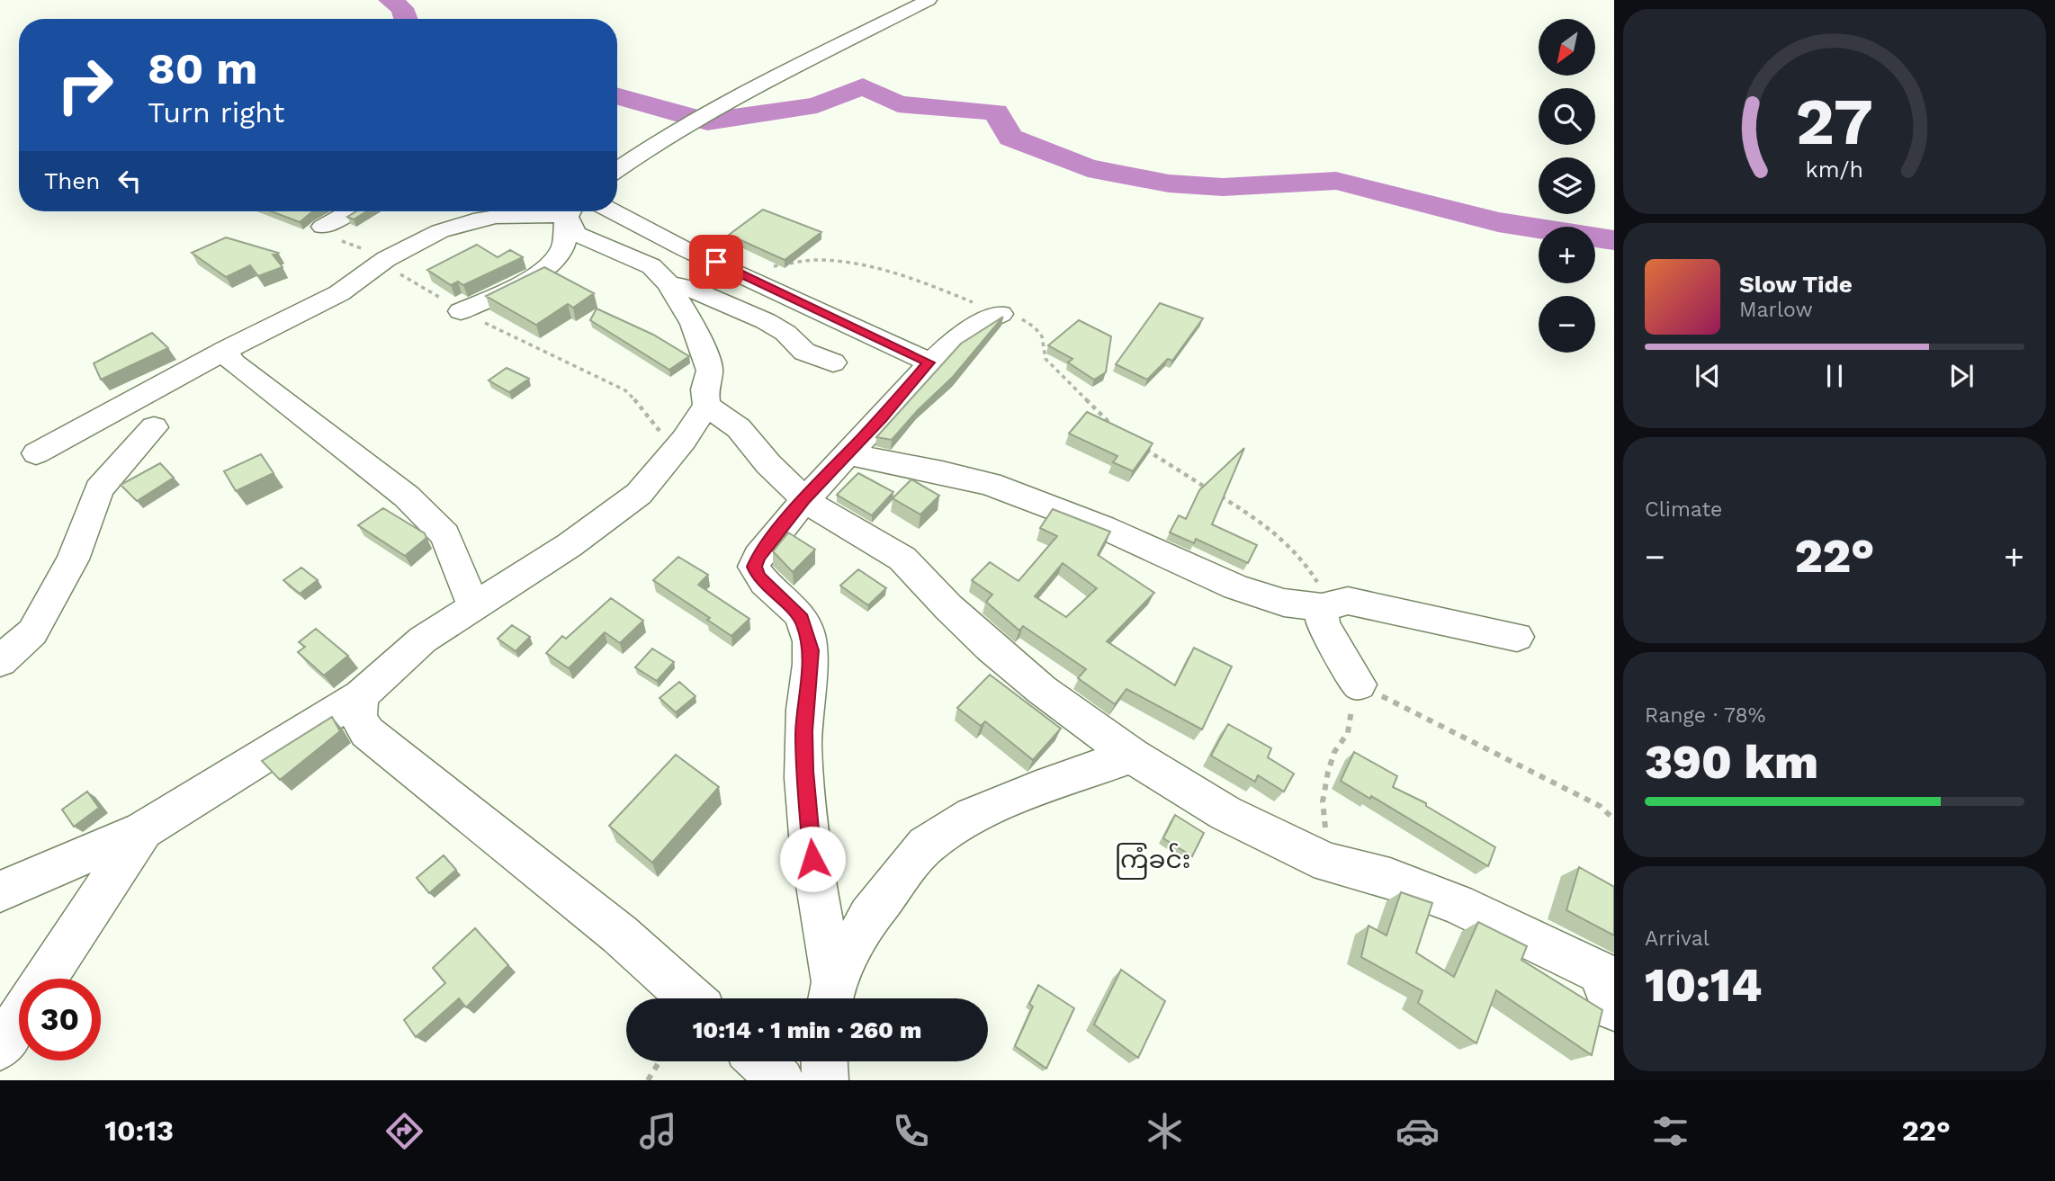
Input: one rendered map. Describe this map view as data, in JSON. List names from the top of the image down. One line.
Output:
{"districts":["ကြံခင်း"],"north":"bottom left","page":{"map_buttons":["+","−"],"turn":["80 m","Turn right"],"then":"Then","song":["Slow Tide","Marlow"],"tile":["Climate",["Range · 78%","390 km"],["Arrival","10:14"]],"heat":["−","22°","+"],"limit":"30","trip":"10:14 · 1 min · 260 m","tabs":["10:13","22°"],"gauge":["27","km/h"]}}
